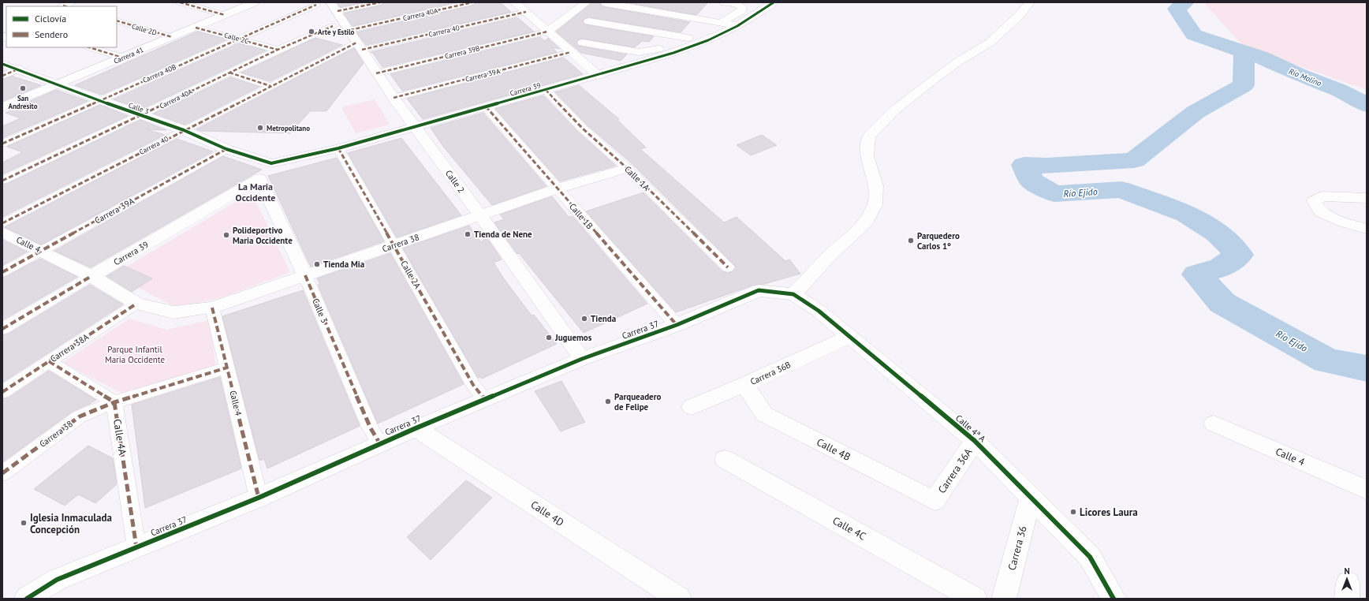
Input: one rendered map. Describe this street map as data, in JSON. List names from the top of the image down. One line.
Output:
{"streets":{"street":["Carrera 40A","Calle 2D","Carrera 40","Calle 2C","Carrera 39B","Carrera 41","Carrera 40B","Carrera 39A","Carrera 39","Calle 3","Calle 1A","Calle 2","Calle 1B","Carrera 38","Calle 4","Calle 2A","Carrera 37","Carrera 38A","Carrera 36B","Calle 4ª A","Calle 4A","Calle 4B","Carrera 36A","Calle 4D","Calle 4C","Carrera 36"]},"crossings":[["Carrera 40A","Carrera 40"],["Carrera 40A","Calle 2C"],["Carrera 40A","Calle 3"],["Carrera 40A","Calle 2"],["Calle 2D","Carrera 41"],["Carrera 40","Calle 3"],["Carrera 40","Calle 2"],["Calle 2C","Carrera 41"],["Calle 2C","Carrera 40B"],["Carrera 39B","Calle 2"],["Carrera 41","Calle 3"],["Carrera 40B","Calle 3"],["Carrera 39A","Calle 3"],["Carrera 39A","Calle 2"],["Carrera 39A","Calle 4"],["Carrera 39","Calle 3"],["Carrera 39","Calle 1A"],["Carrera 39","Calle 2"],["Carrera 39","Calle 1B"],["Carrera 39","Calle 4"],["Carrera 39","Calle 2A"],["Calle 3","Carrera 38"],["Calle 3","Carrera 37"],["Calle 1A","Carrera 38"],["Calle 2","Carrera 38"],["Calle 2","Carrera 37"],["Calle 1B","Carrera 38"],["Calle 1B","Carrera 37"],["Carrera 38","Calle 4"],["Carrera 38","Calle 2A"],["Carrera 38","Calle 4A"],["Calle 4","Carrera 37"],["Calle 4","Carrera 38A"],["Calle 2A","Carrera 37"],["Carrera 37","Calle 4ª A"],["Carrera 37","Calle 4A"],["Carrera 37","Calle 4D"],["Carrera 36B","Calle 4ª A"],["Carrera 36B","Calle 4B"],["Calle 4ª A","Carrera 36A"],["Calle 4ª A","Carrera 36"],["Calle 4B","Carrera 36A"]],"districts":["La Maria Occidente"],"water":["Río Molino","Río Ejido"],"parks":["Parque Infantil Maria Occidente"],"places":["Arte y Estilo","San Andresito","Metropolitano","Tienda de Nene","Polideportivo Maria Occidente","Parquedero Carlos 1º","Tienda Mia","Tienda","Juguemos","Parqueadero de Felipe","Licores Laura","Iglesia Inmaculada Concepción"],"legend":["Ciclovía","Sendero"],"north":"top"}
